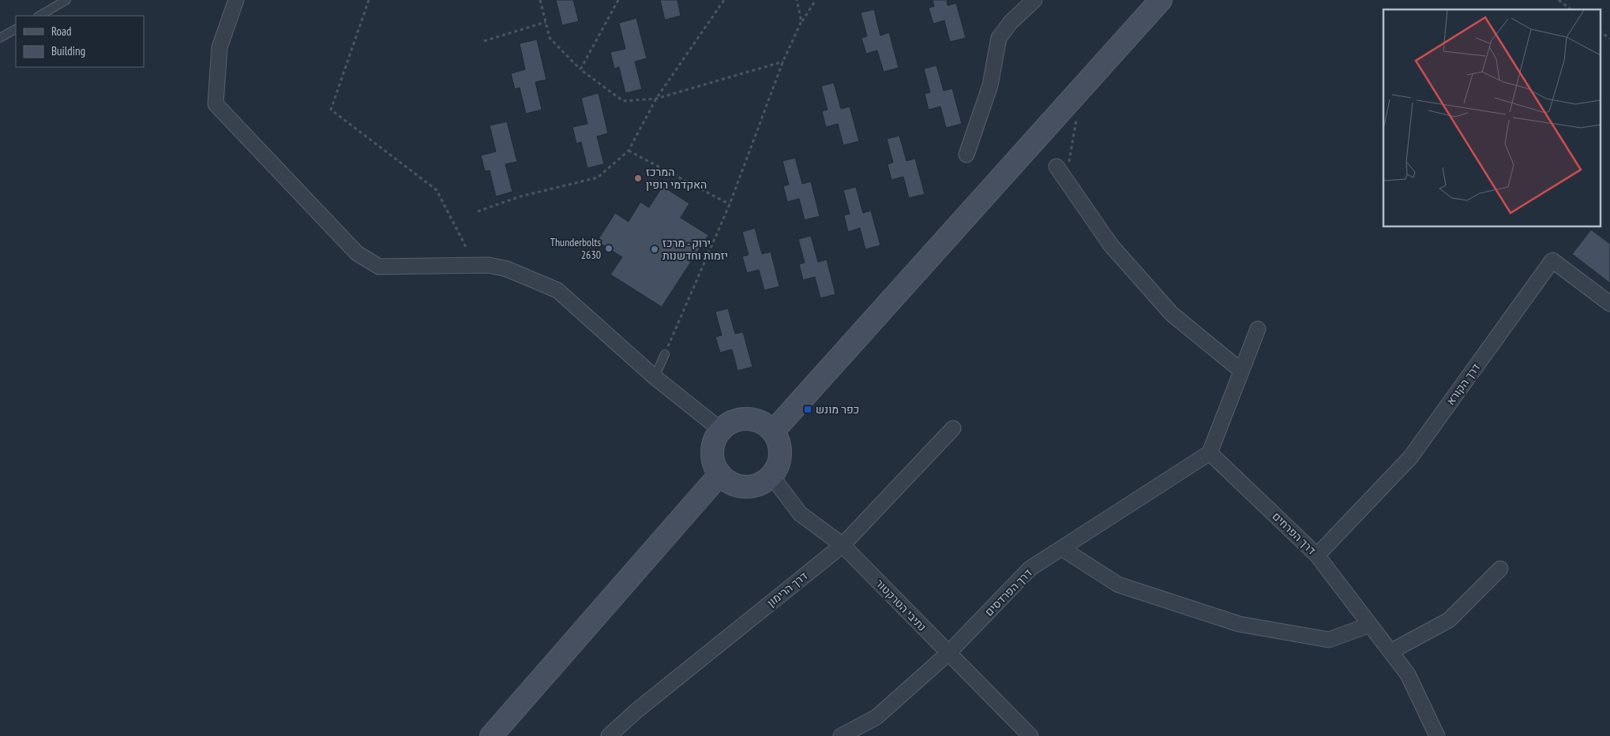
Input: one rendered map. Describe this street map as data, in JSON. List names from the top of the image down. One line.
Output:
{"streets":{"street":["דרך הקורא","דרך הפרחים","דרך הרימון","דרך הפרדסים","נתיבי הטרקטור"]},"crossings":[["דרך הקורא","דרך הפרחים"],["דרך הפרחים","דרך הפרדסים"],["דרך הרימון","נתיבי הטרקטור"],["דרך הפרדסים","נתיבי הטרקטור"]],"places":{"other":["המרכז האקדמי רופין","Thunderbolts 2630","ירוק - מרכז יזמות וחדשנות"],"transit":["כפר מונש"]},"legend":["Road","Building"]}
